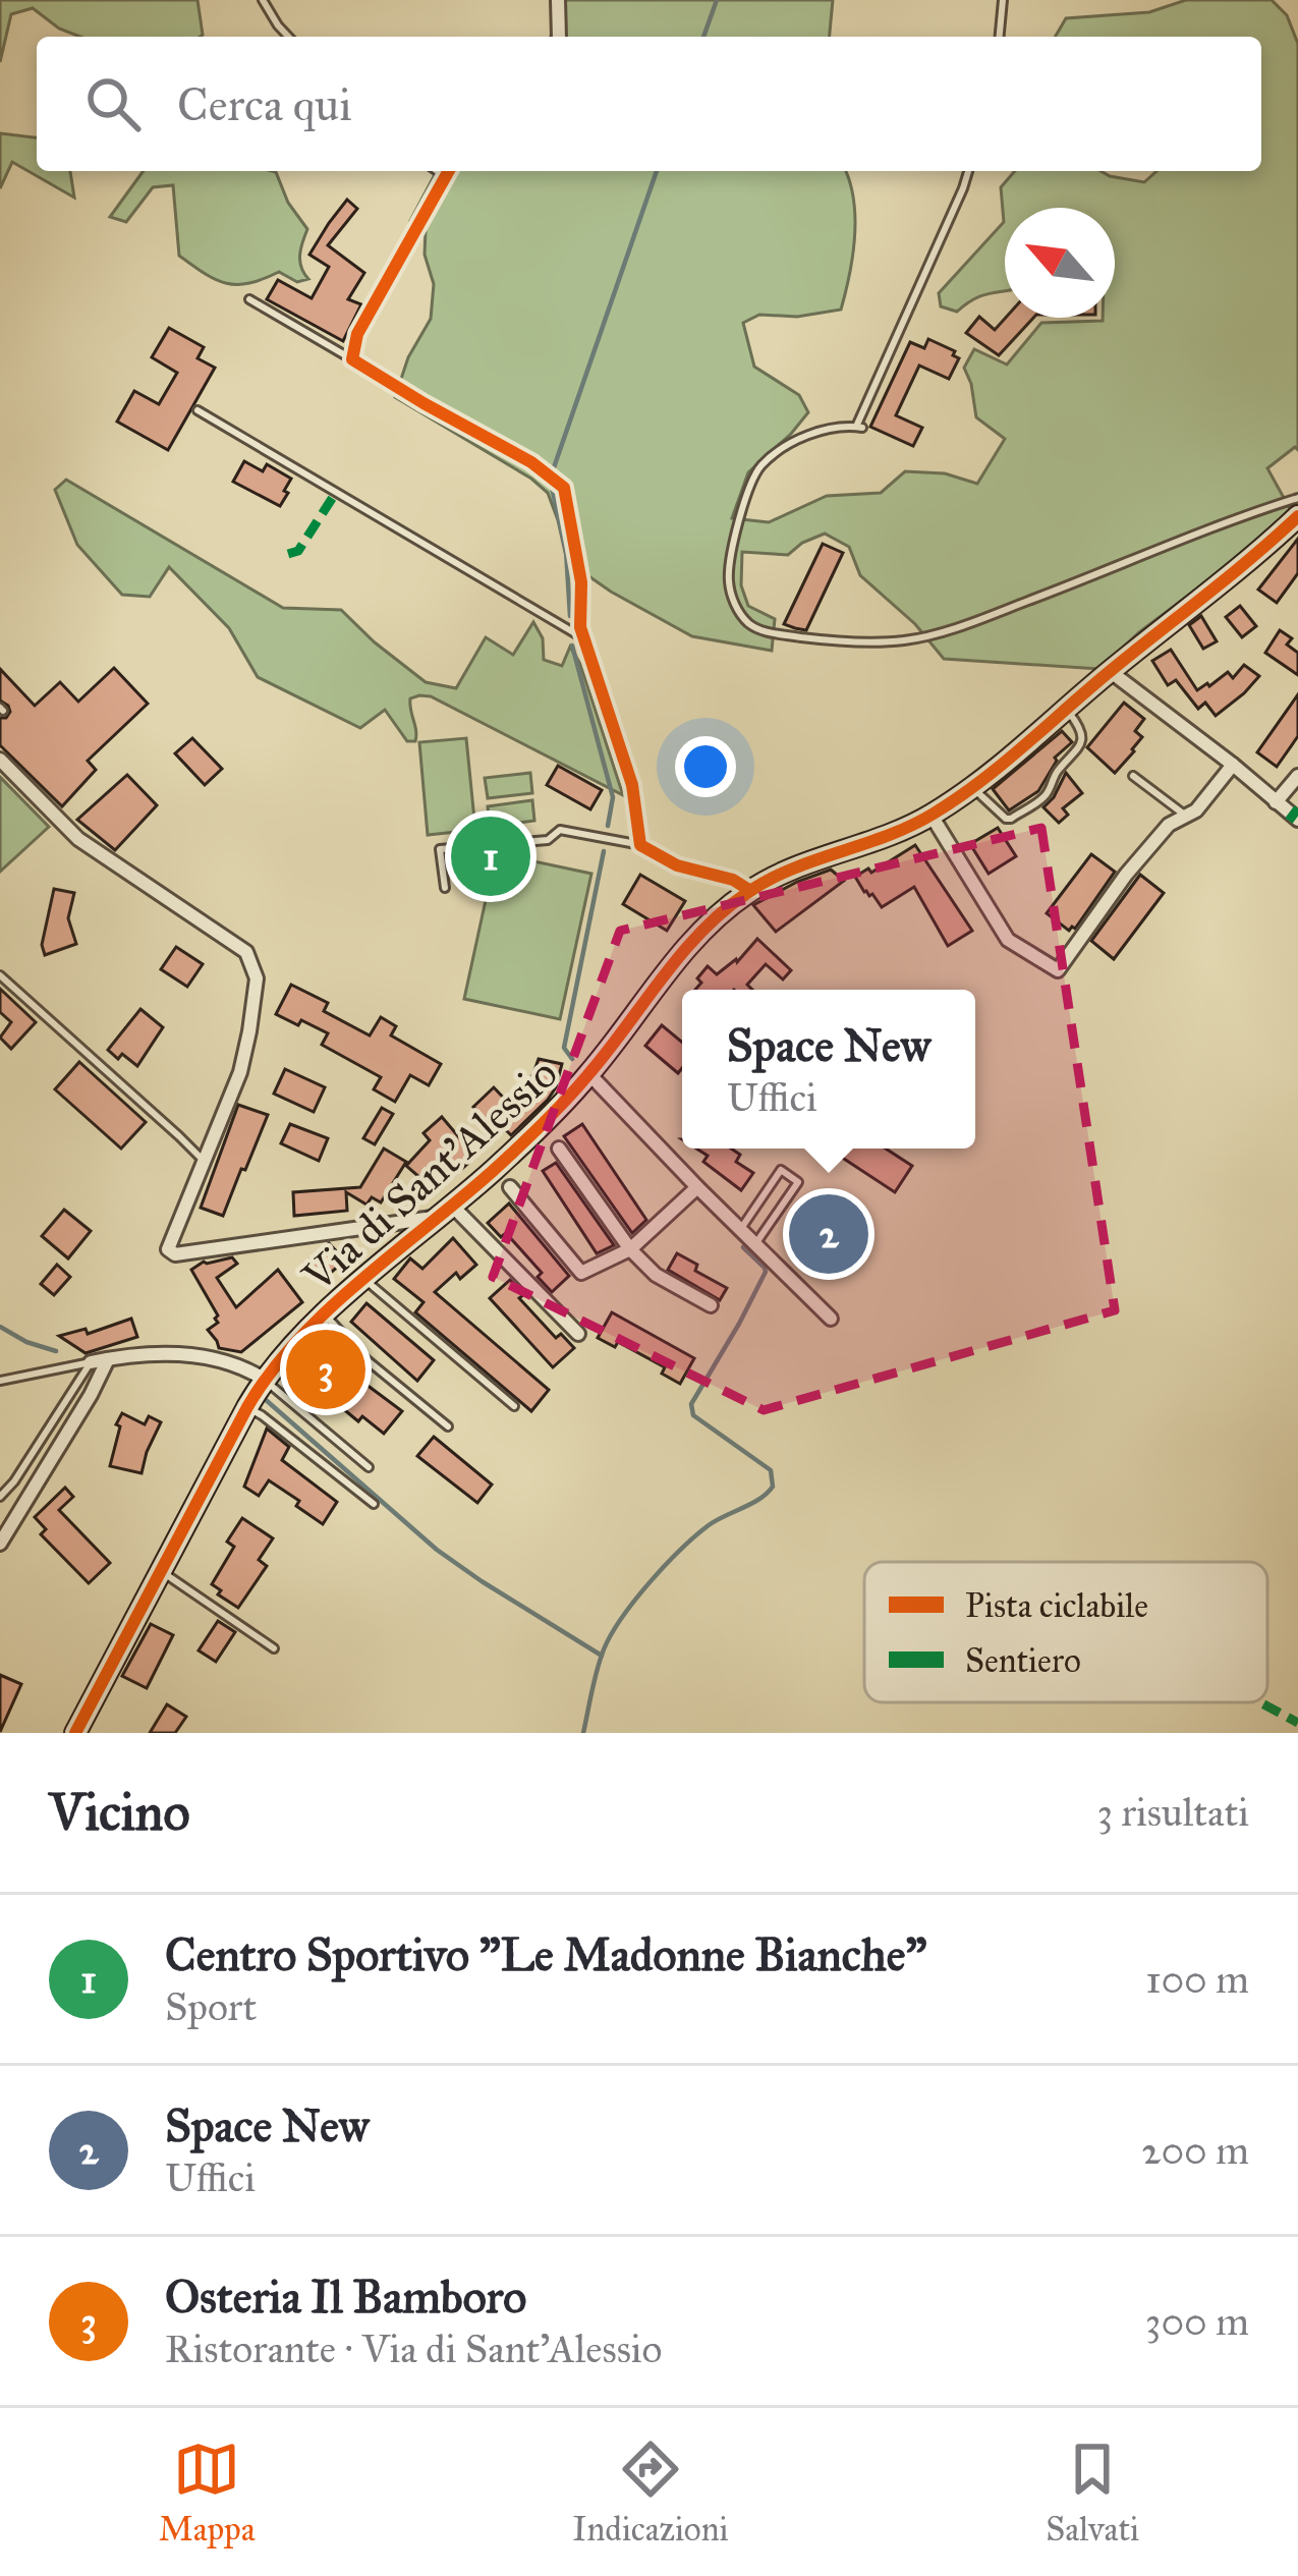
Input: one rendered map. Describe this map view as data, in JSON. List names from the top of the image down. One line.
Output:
{"streets":{"street":["Via di Sant'Alessio"]},"legend":["Pista ciclabile","Sentiero"],"north":"top left","page":{"search":"Cerca qui","pins":["1","2","3"],"popup":["Space New","Uffici"],"heading":["Vicino","3 risultati"],"list":[{"mark":"1","name":"Centro Sportivo \"Le Madonne Bianche\"","note":"Sport","value":"100 m"},{"mark":"2","name":"Space New","note":"Uffici","value":"200 m"},{"mark":"3","name":"Osteria Il Bamboro","note":"Ristorante · Via di Sant'Alessio","value":"300 m"}],"nav":["Mappa","Indicazioni","Salvati"]}}
